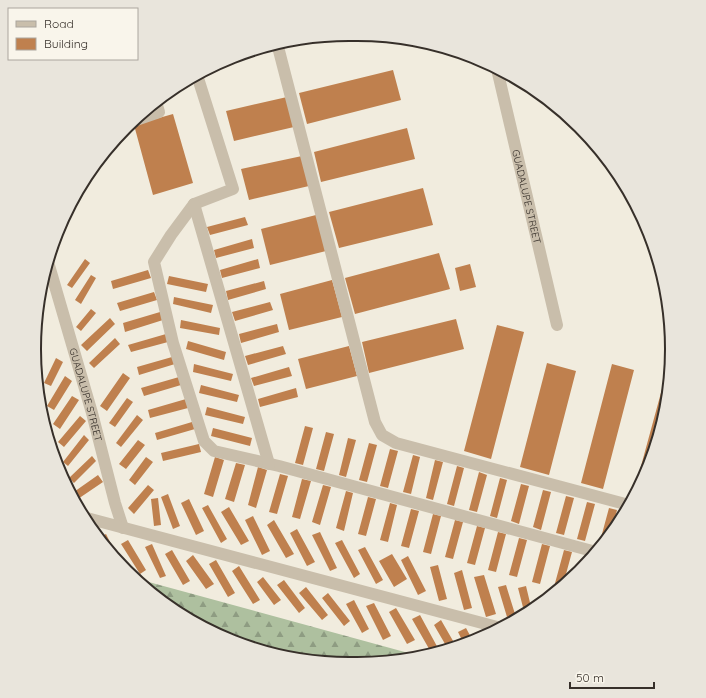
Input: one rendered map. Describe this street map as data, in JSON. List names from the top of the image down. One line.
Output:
{"streets":{"street":["GUADALUPE STREET"]},"legend":["Road","Building"],"scale_bar":"50 m"}
